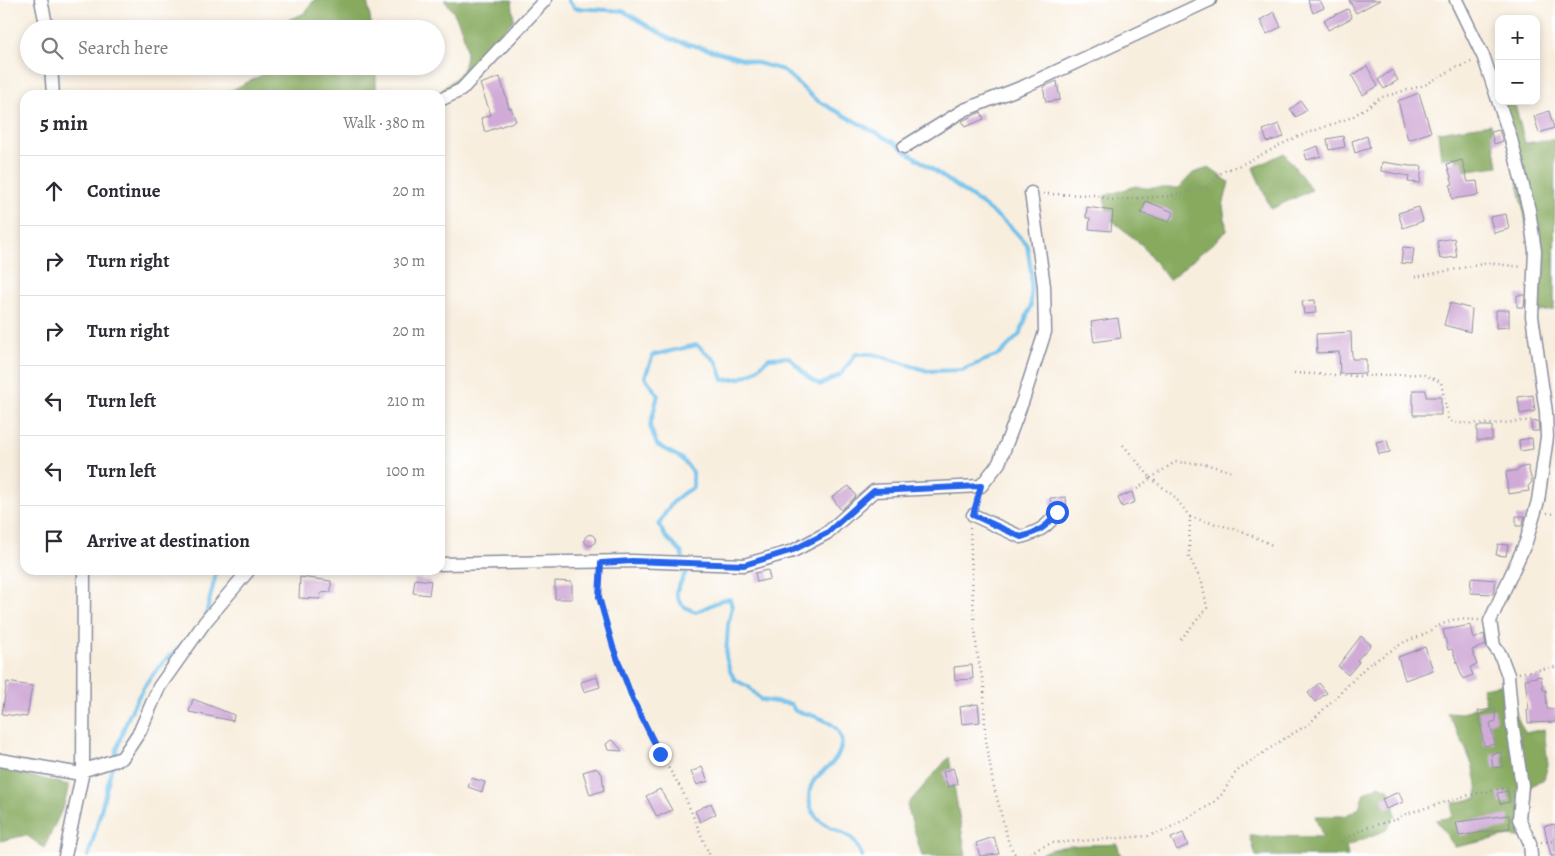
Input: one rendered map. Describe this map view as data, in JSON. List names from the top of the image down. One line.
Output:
{"page":{"map_buttons":["+","−"],"search":"Search here","heading":["5 min","Walk · 380 m"],"list":[["Continue","20 m"],["Turn right","30 m"],["Turn right","20 m"],["Turn left","210 m"],["Turn left","100 m"],"Arrive at destination"]}}
